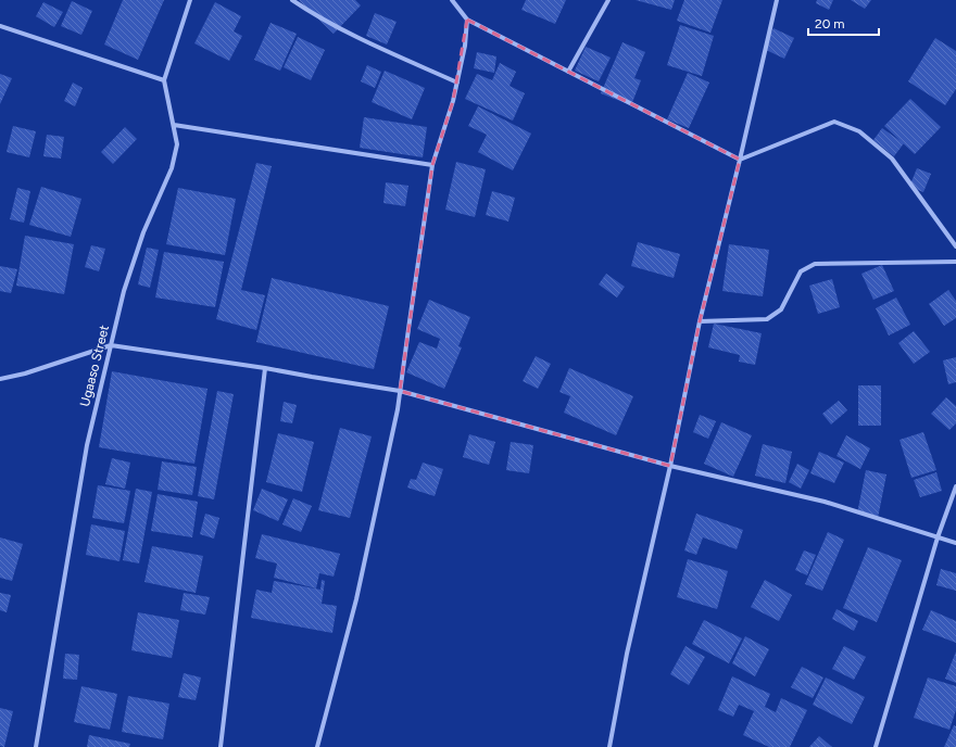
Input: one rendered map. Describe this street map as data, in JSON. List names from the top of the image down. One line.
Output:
{"streets":{"street":["Ugaaso Street"]},"scale_bar":"20 m"}
